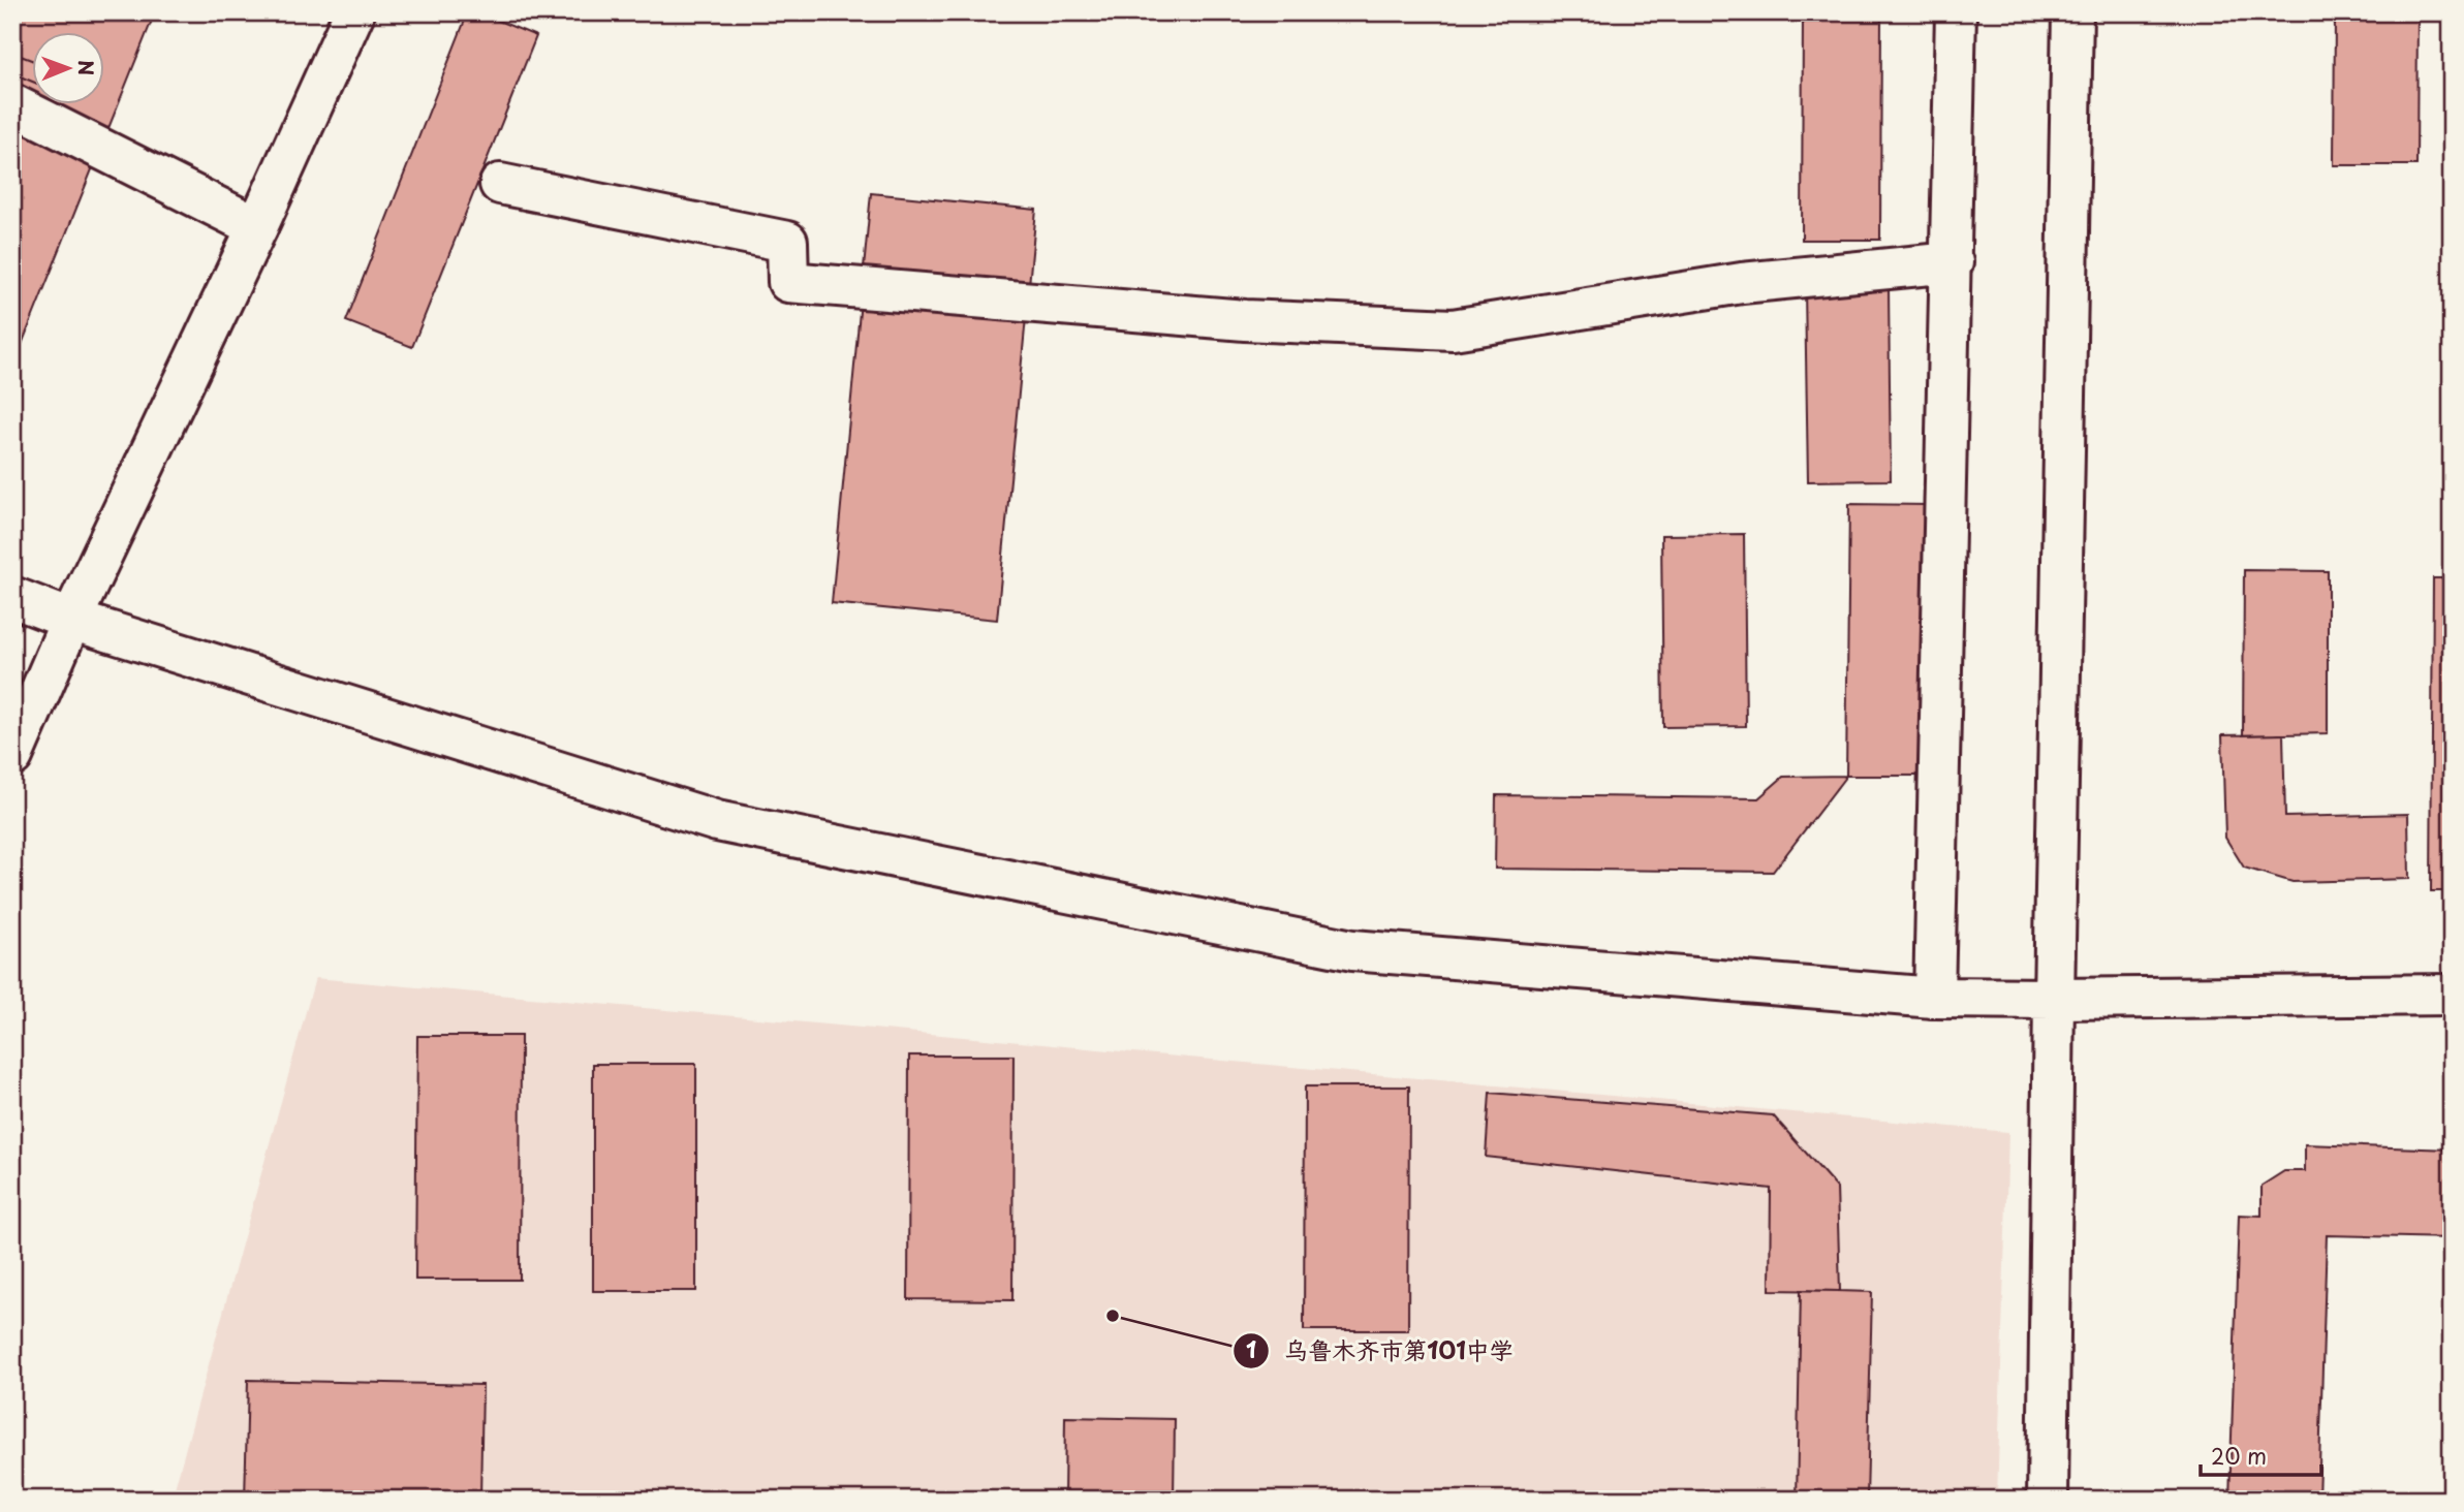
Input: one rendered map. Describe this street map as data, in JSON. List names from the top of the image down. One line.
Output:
{"places":["乌鲁木齐市第101中学"],"scale_bar":"20 m","north":"right"}
